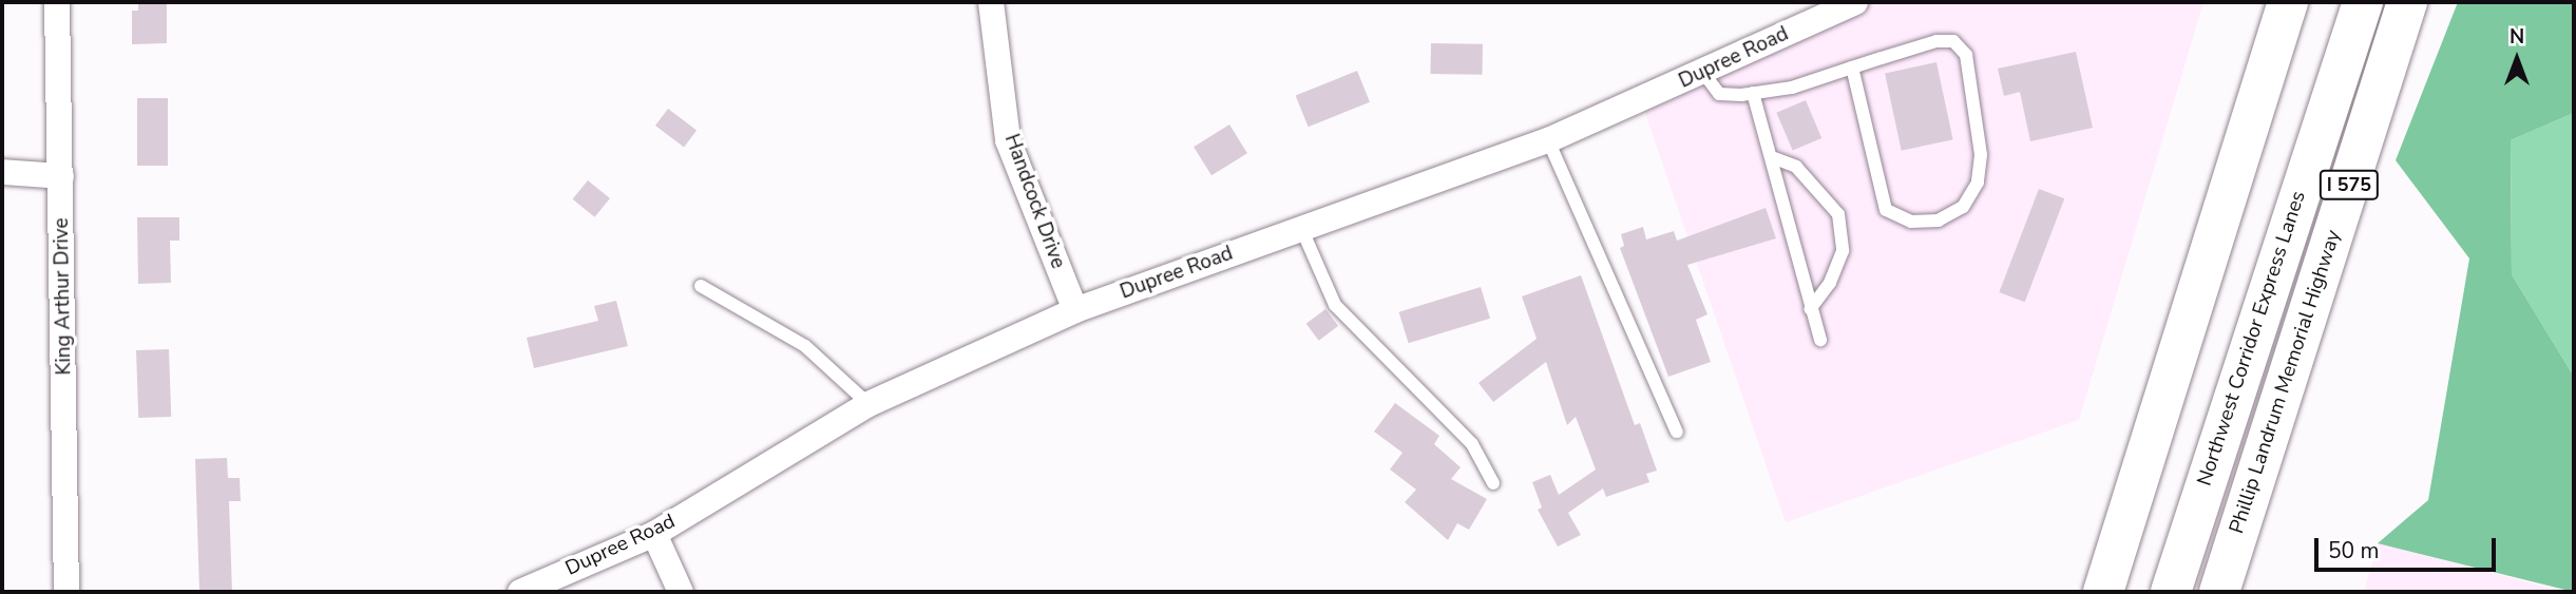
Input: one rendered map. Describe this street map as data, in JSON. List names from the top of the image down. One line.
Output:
{"streets":{"highway":["I 575","Northwest Corridor Express Lanes","Phillip Landrum Memorial Highway"],"street":["Dupree Road","Handcock Drive","King Arthur Drive"]},"crossings":[["Dupree Road","Handcock Drive"]],"scale_bar":"50 m","north":"top"}
